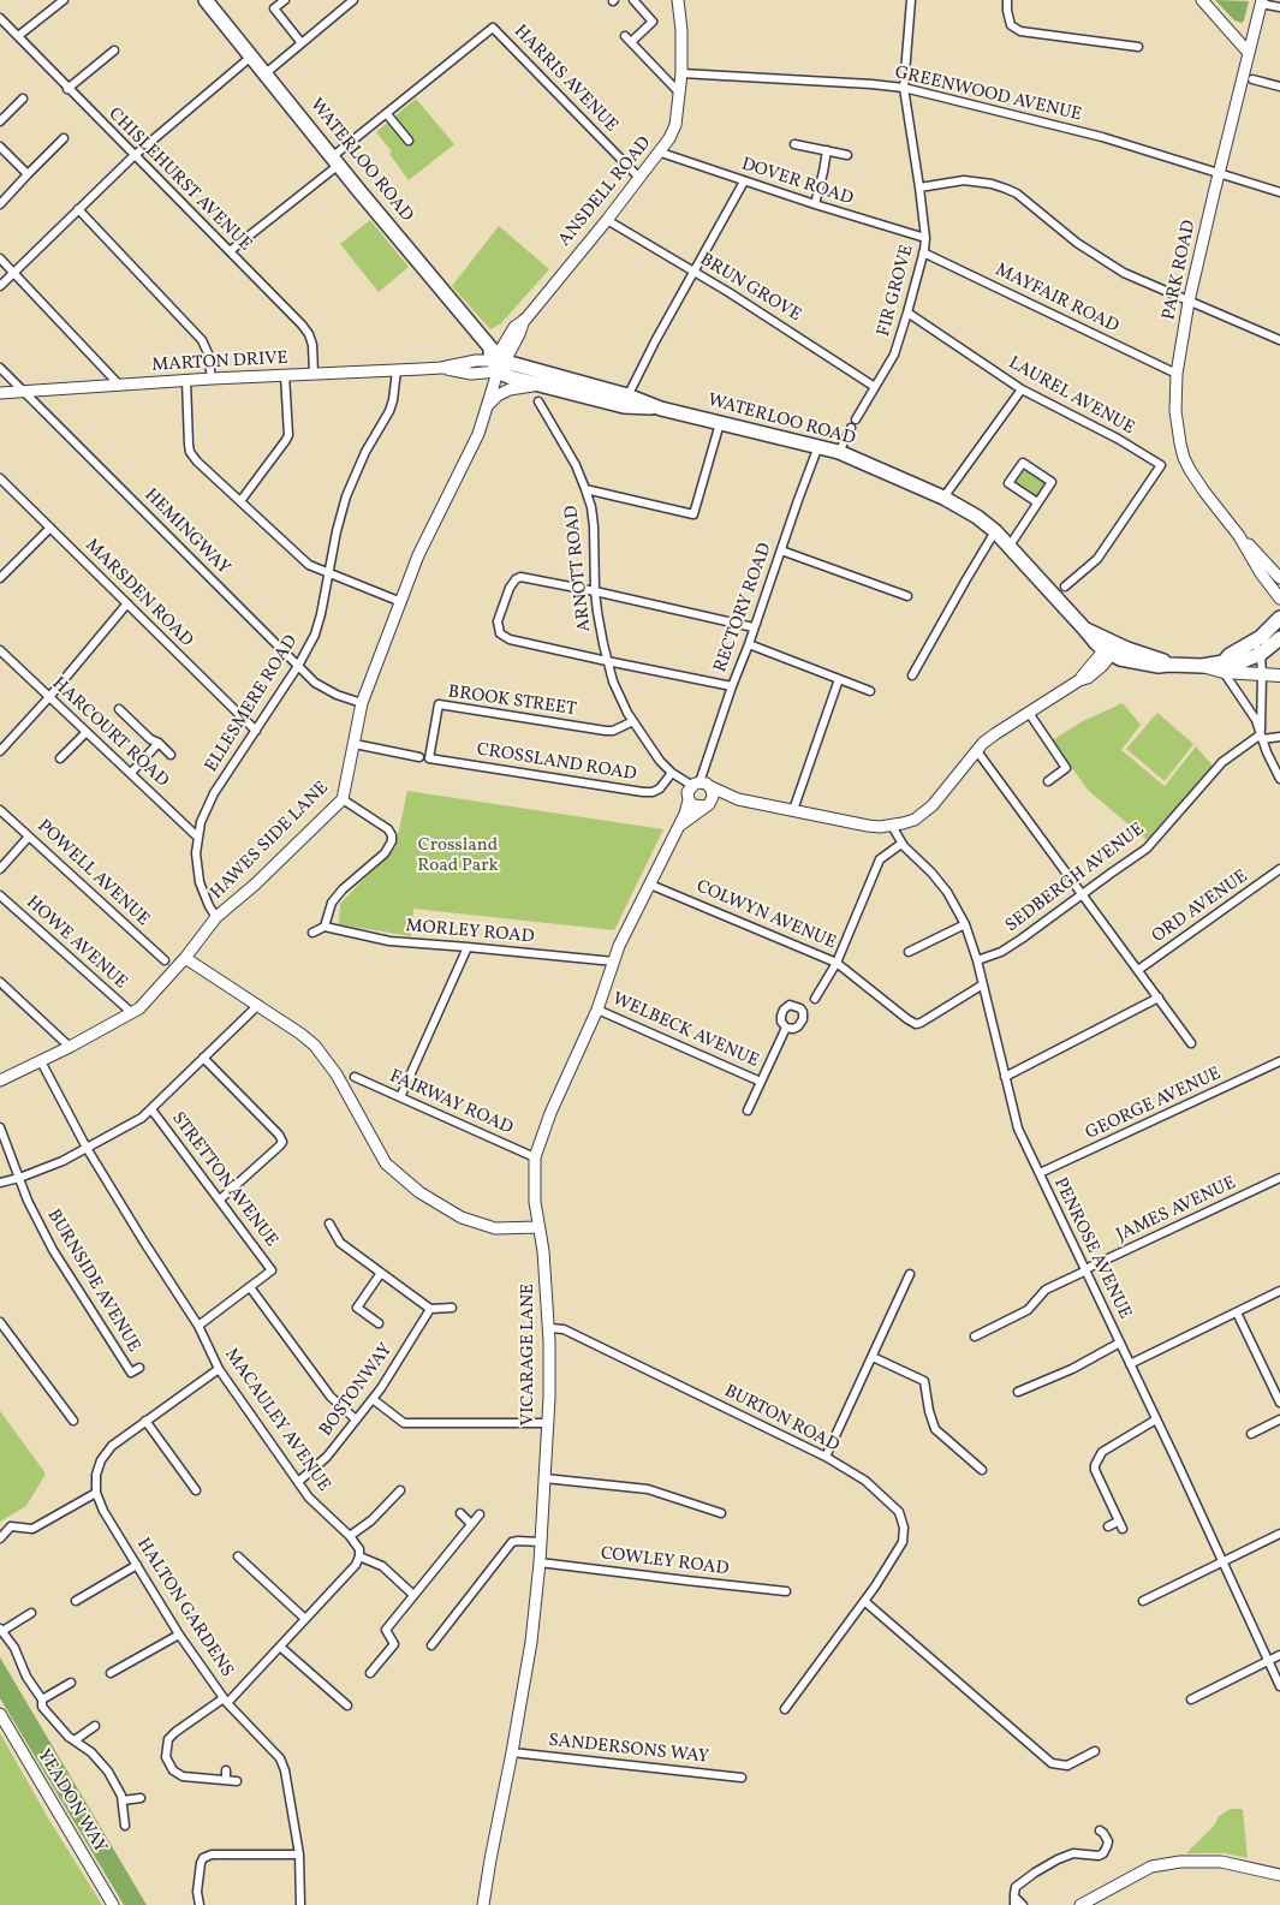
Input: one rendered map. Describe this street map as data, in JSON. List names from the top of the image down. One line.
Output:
{"streets":{"highway":["WATERLOO ROAD"],"street":["HARRIS AVENUE","GREENWOOD AVENUE","CHISLEHURST AVENUE","DOVER ROAD","ANSDELL ROAD","PARK ROAD","BRUN GROVE","FIR GROVE","MAYFAIR ROAD","MARTON DRIVE","LAUREL AVENUE","HEMINGWAY","ARNOTT ROAD","MARSDEN ROAD","RECTORY ROAD","BROOK STREET","ELLESMERE ROAD","HARCOURT ROAD","CROSSLAND ROAD","HAWES SIDE LANE","POWELL AVENUE","SEDBERGH AVENUE","ORD AVENUE","COLWYN AVENUE","MORLEY ROAD","HOWE AVENUE","WELBECK AVENUE","FAIRWAY ROAD","GEORGE AVENUE","STRETTON AVENUE","JAMES AVENUE","PENROSE AVENUE","BURNSIDE AVENUE","VICARAGE LANE","BOSTONWAY","BURTON ROAD","MACAULEY AVENUE","COWLEY ROAD","HALTON GARDENS","SANDERSONS WAY","YEADON WAY"]},"crossings":[["HARRIS AVENUE","ANSDELL ROAD"],["GREENWOOD AVENUE","ANSDELL ROAD"],["GREENWOOD AVENUE","PARK ROAD"],["GREENWOOD AVENUE","FIR GROVE"],["WATERLOO ROAD","ANSDELL ROAD"],["WATERLOO ROAD","MARTON DRIVE"],["WATERLOO ROAD","RECTORY ROAD"],["WATERLOO ROAD","HAWES SIDE LANE"],["WATERLOO ROAD","VICARAGE LANE"],["CHISLEHURST AVENUE","MARTON DRIVE"],["DOVER ROAD","ANSDELL ROAD"],["DOVER ROAD","FIR GROVE"],["ANSDELL ROAD","BRUN GROVE"],["ANSDELL ROAD","MARTON DRIVE"],["ANSDELL ROAD","HAWES SIDE LANE"],["PARK ROAD","MAYFAIR ROAD"],["BRUN GROVE","FIR GROVE"],["FIR GROVE","MAYFAIR ROAD"],["FIR GROVE","LAUREL AVENUE"],["MARTON DRIVE","HEMINGWAY"],["MARTON DRIVE","ELLESMERE ROAD"],["MARTON DRIVE","HAWES SIDE LANE"],["HEMINGWAY","ELLESMERE ROAD"],["HEMINGWAY","HAWES SIDE LANE"],["ARNOTT ROAD","RECTORY ROAD"],["ARNOTT ROAD","BROOK STREET"],["ARNOTT ROAD","CROSSLAND ROAD"],["ARNOTT ROAD","VICARAGE LANE"],["MARSDEN ROAD","ELLESMERE ROAD"],["RECTORY ROAD","VICARAGE LANE"],["BROOK STREET","CROSSLAND ROAD"],["ELLESMERE ROAD","HARCOURT ROAD"],["ELLESMERE ROAD","HAWES SIDE LANE"],["HAWES SIDE LANE","HOWE AVENUE"],["HAWES SIDE LANE","MACAULEY AVENUE"],["SEDBERGH AVENUE","PENROSE AVENUE"],["COLWYN AVENUE","PENROSE AVENUE"],["COLWYN AVENUE","VICARAGE LANE"],["MORLEY ROAD","VICARAGE LANE"],["WELBECK AVENUE","VICARAGE LANE"],["FAIRWAY ROAD","VICARAGE LANE"],["GEORGE AVENUE","PENROSE AVENUE"],["JAMES AVENUE","PENROSE AVENUE"],["PENROSE AVENUE","VICARAGE LANE"],["VICARAGE LANE","BURTON ROAD"],["VICARAGE LANE","COWLEY ROAD"],["VICARAGE LANE","SANDERSONS WAY"],["BOSTONWAY","MACAULEY AVENUE"]],"parks":["Crossland Road Park"]}
